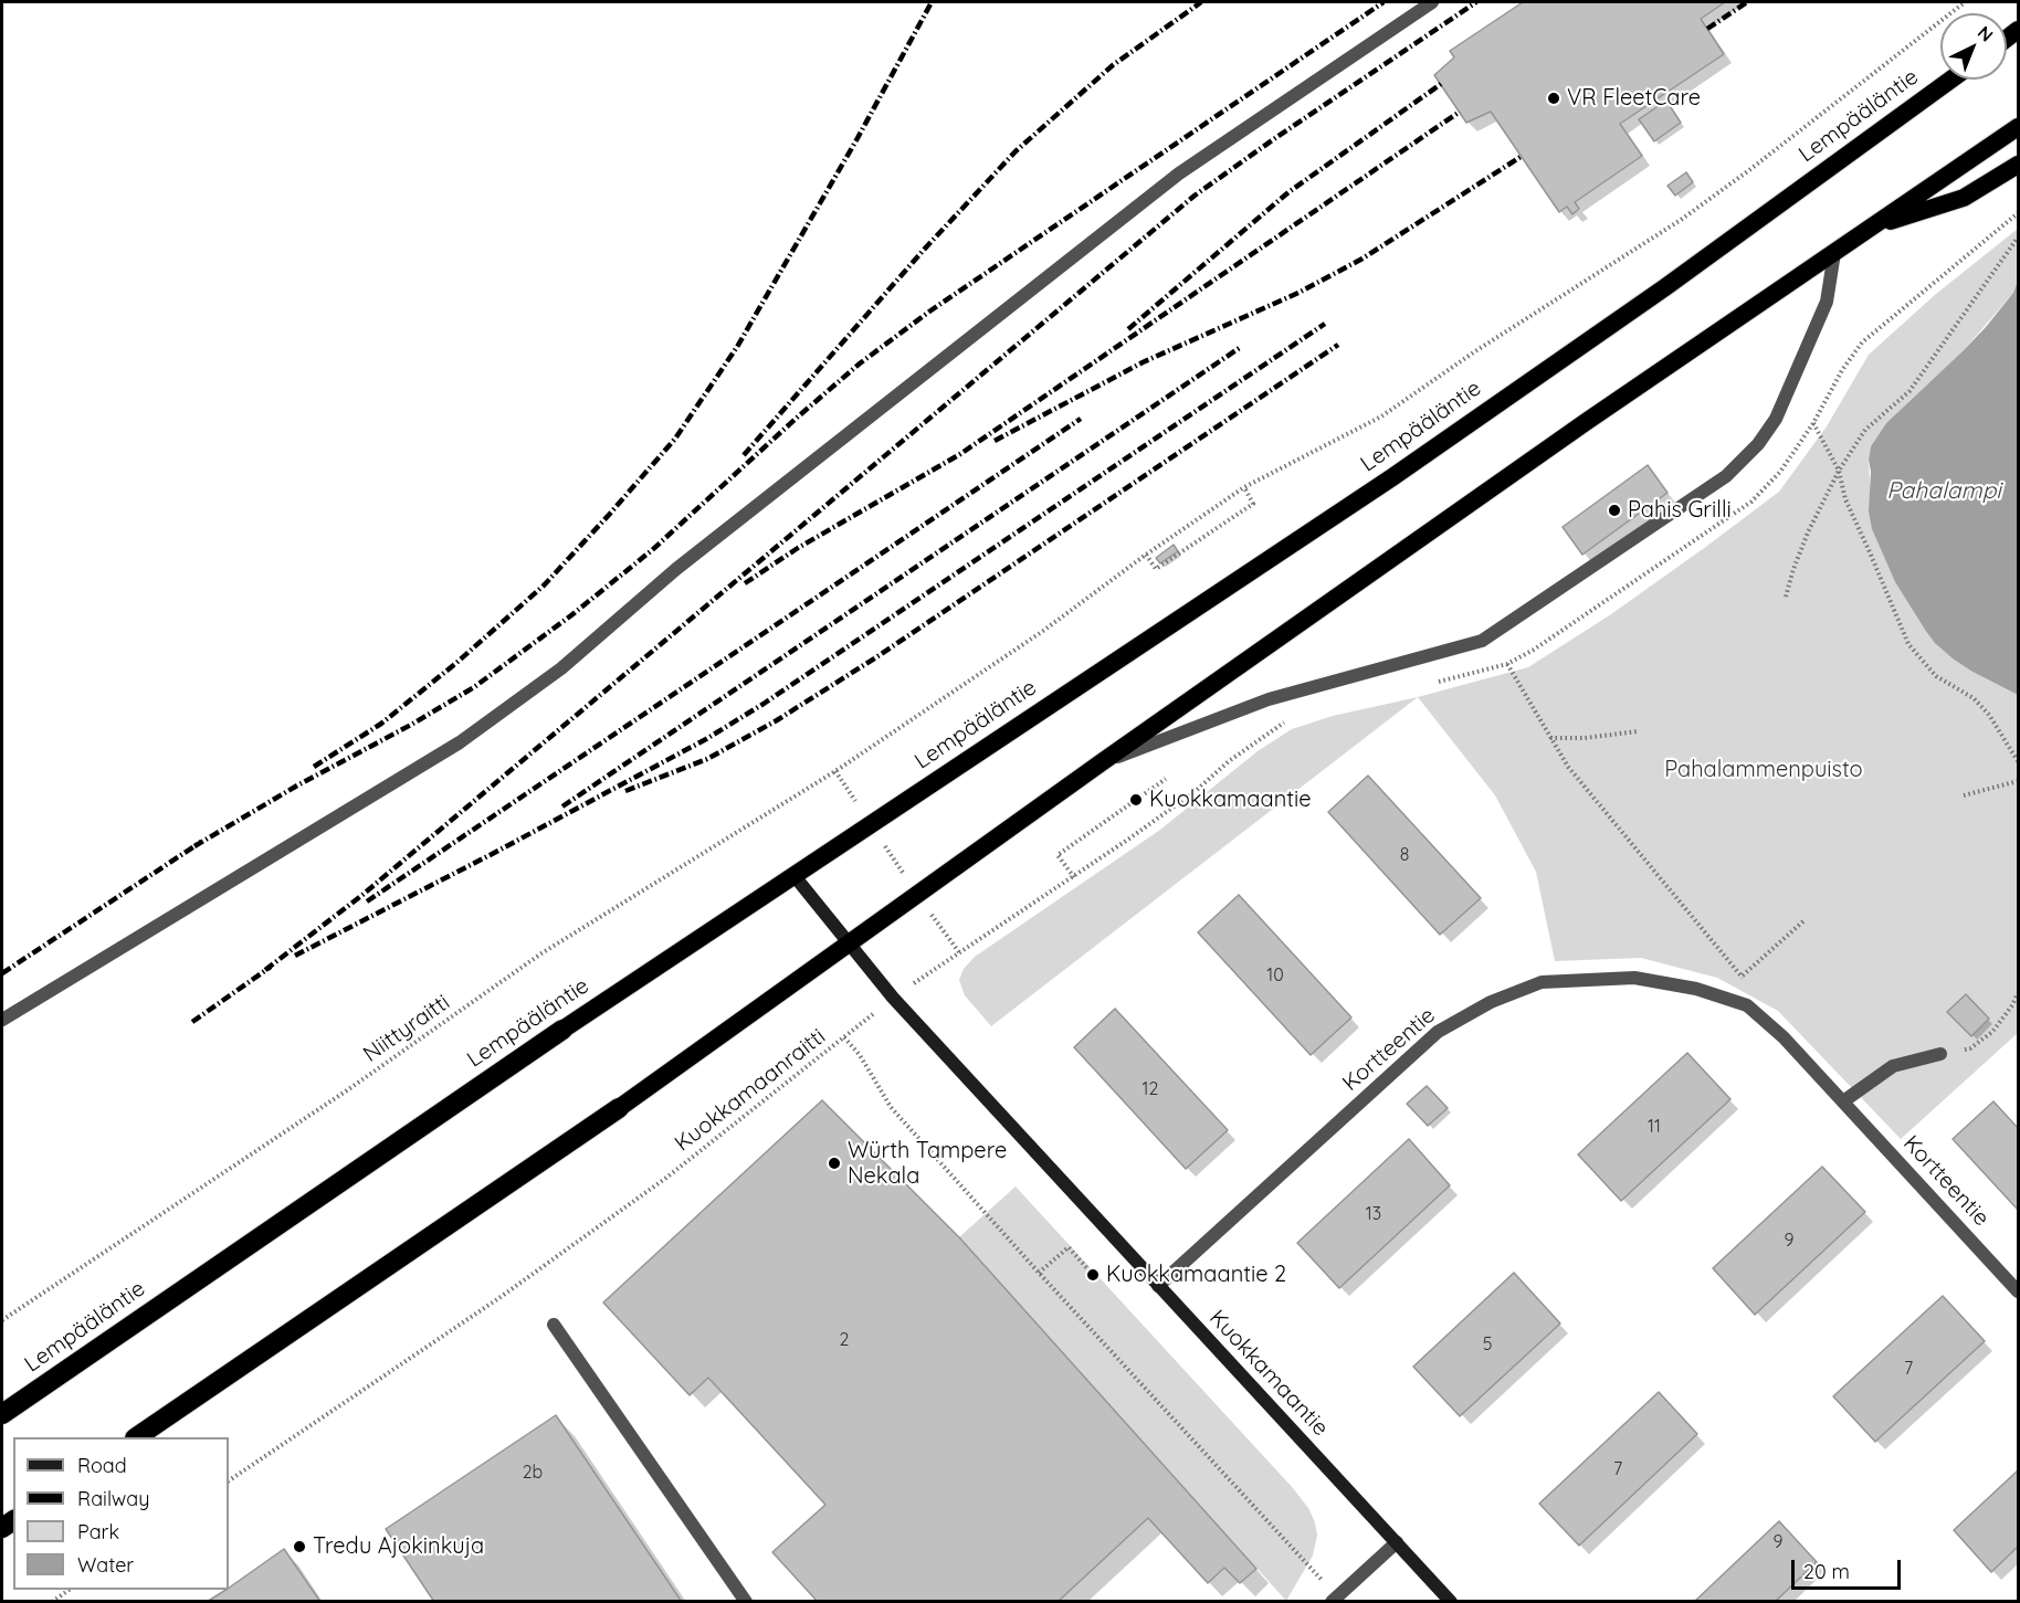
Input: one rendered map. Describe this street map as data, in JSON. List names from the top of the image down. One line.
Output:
{"streets":{"highway":["Lempääläntie"],"main road":["Kuokkamaantie"],"street":["Kortteentie"],"path":["Niittyraitti","Kuokkamaanraitti"]},"crossings":[["Lempääläntie","Kuokkamaantie"],["Kortteentie","Kuokkamaantie"],["Kuokkamaanraitti","Kuokkamaantie"]],"water":["Pahalampi"],"parks":["Pahalammenpuisto"],"places":["VR FleetCare","Pahis Grilli","Kuokkamaantie","Würth Tampere Nekala","Kuokkamaantie 2","Tredu Ajokinkuja"],"house_numbers":["8","10","12","11","13","9","2","5","7","7","2b","9"],"legend":["Road","Railway","Park","Water"],"scale_bar":"20 m","north":"top right"}
